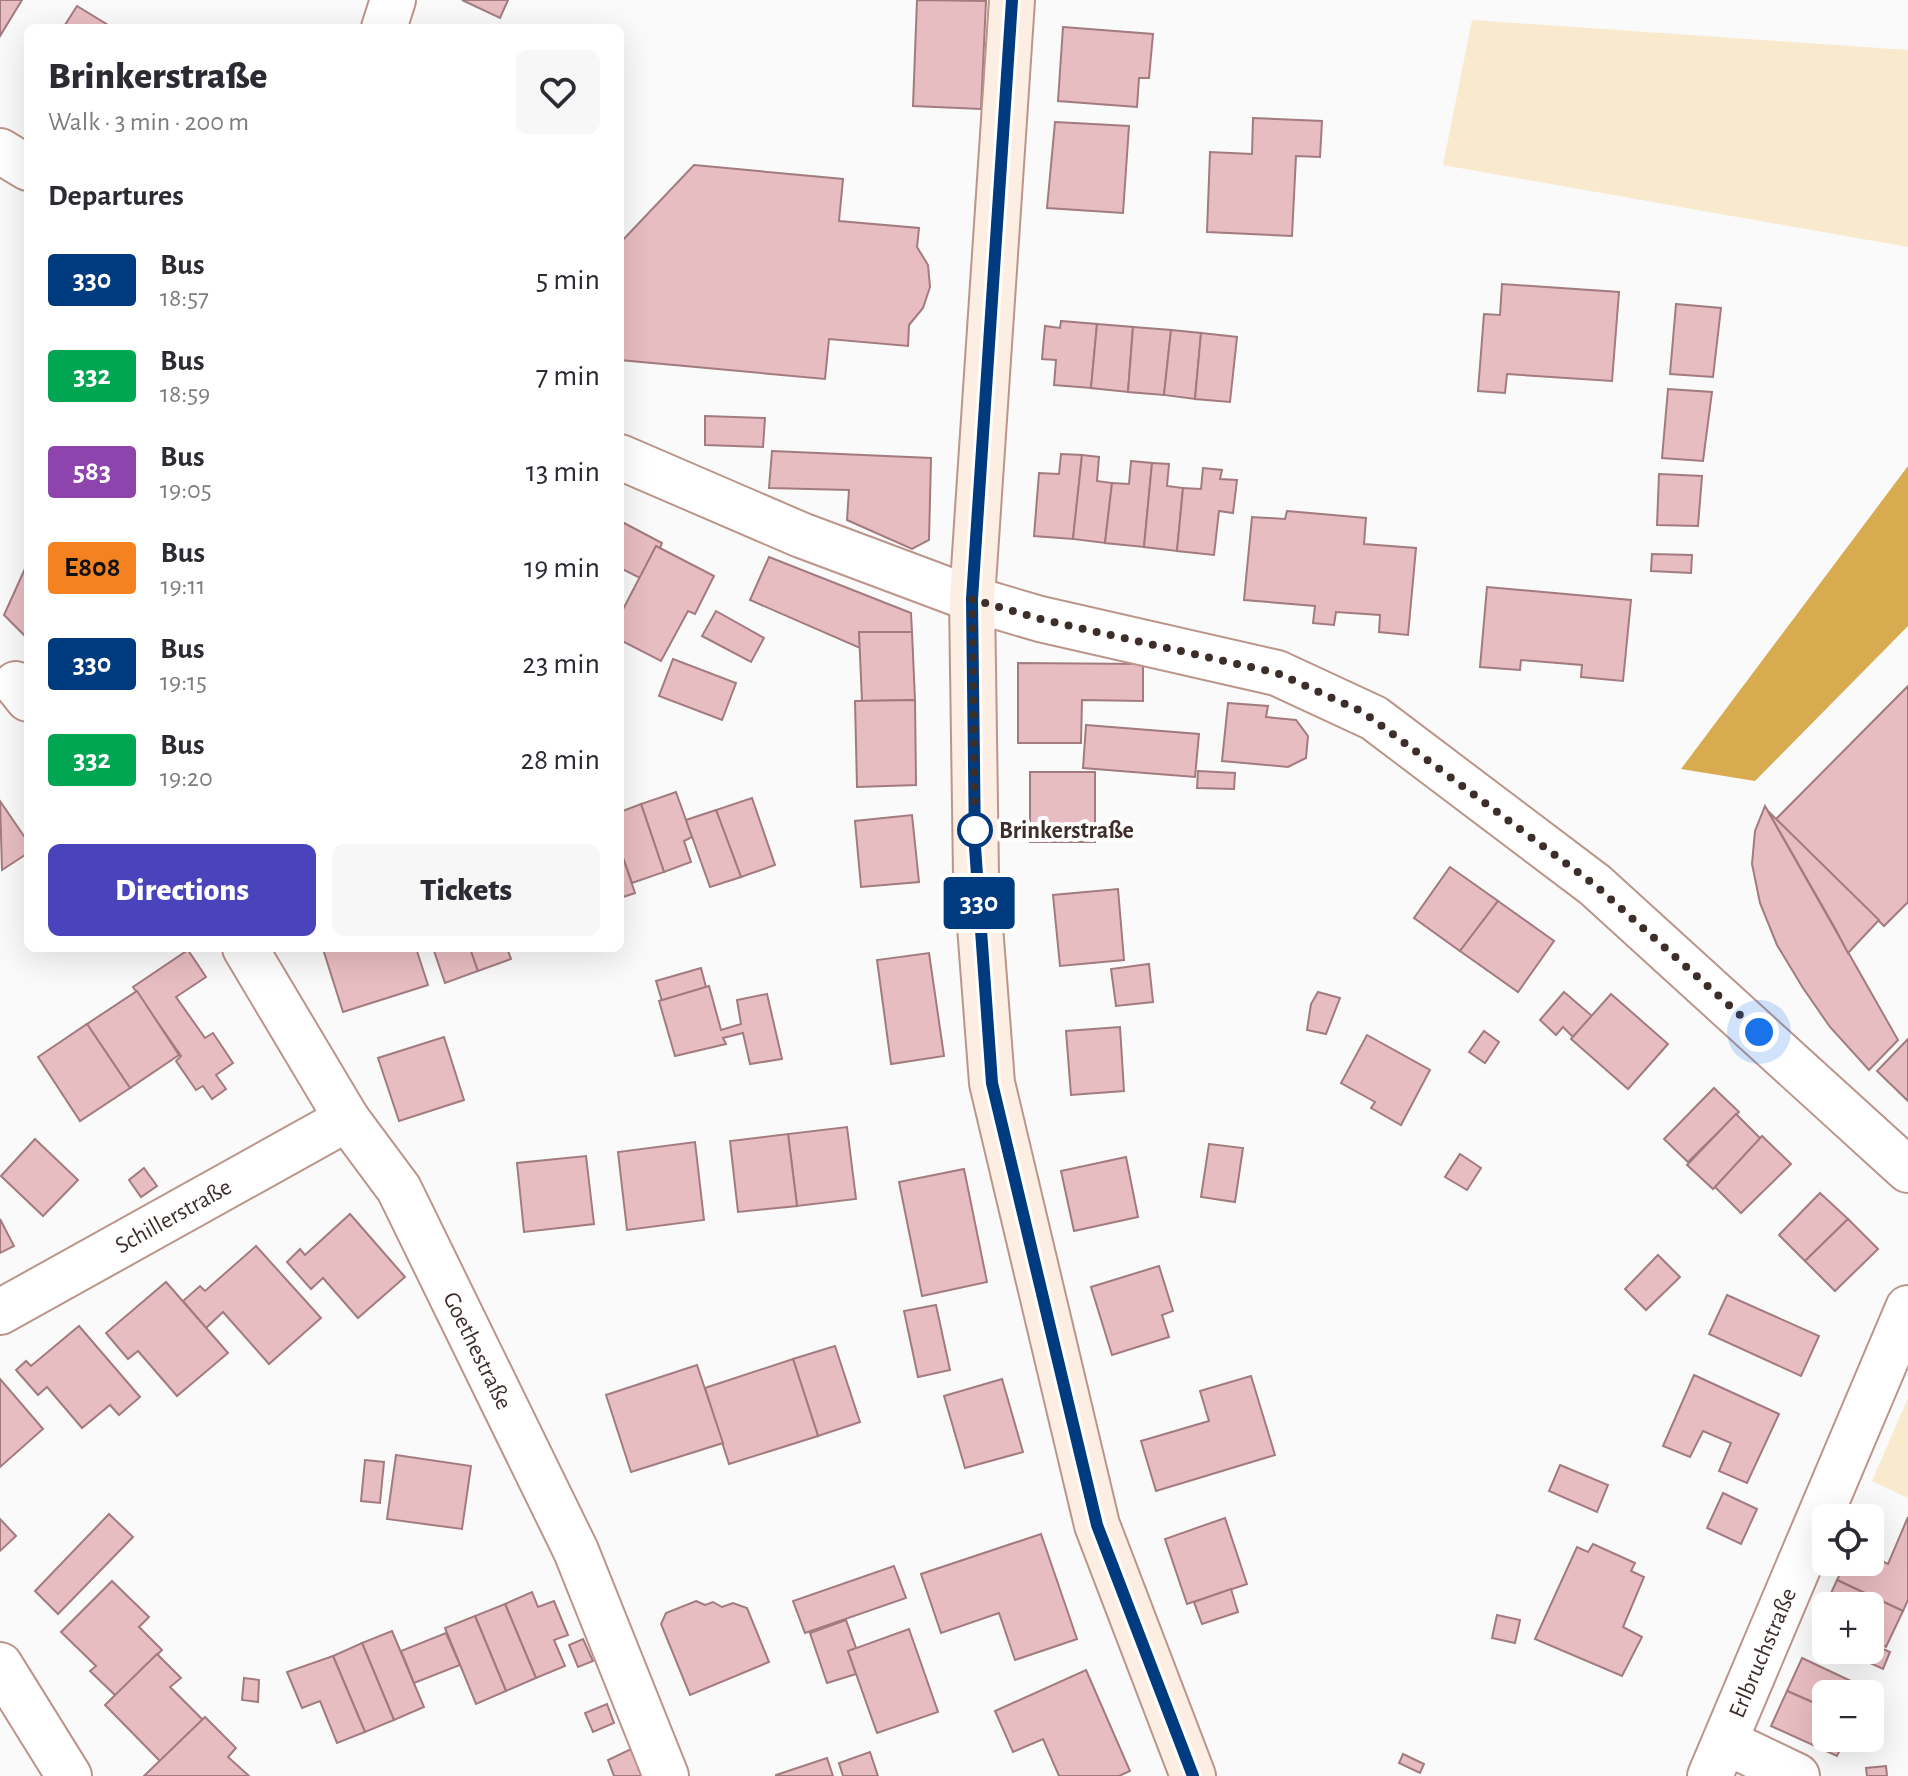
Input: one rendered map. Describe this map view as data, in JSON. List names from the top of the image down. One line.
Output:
{"streets":{"street":["Schillerstraße","Goethestraße","Erlbruchstraße"]},"crossings":[["Schillerstraße","Goethestraße"]],"places":["Brinkerstraße"],"lines":["bus line 330"],"page":{"on_map":"330","heading":[["Brinkerstraße","Walk · 3 min · 200 m"],"Departures"],"list":[{"mark":"330","name":"Bus","note":"18:57","value":"5 min"},{"mark":"332","name":"Bus","note":"18:59","value":"7 min"},{"mark":"583","name":"Bus","note":"19:05","value":"13 min"},{"mark":"E808","name":"Bus","note":"19:11","value":"19 min"},{"mark":"330","name":"Bus","note":"19:15","value":"23 min"},{"mark":"332","name":"Bus","note":"19:20","value":"28 min"}],"buttons":["Directions","Tickets"],"map_buttons":["+","−"]}}
